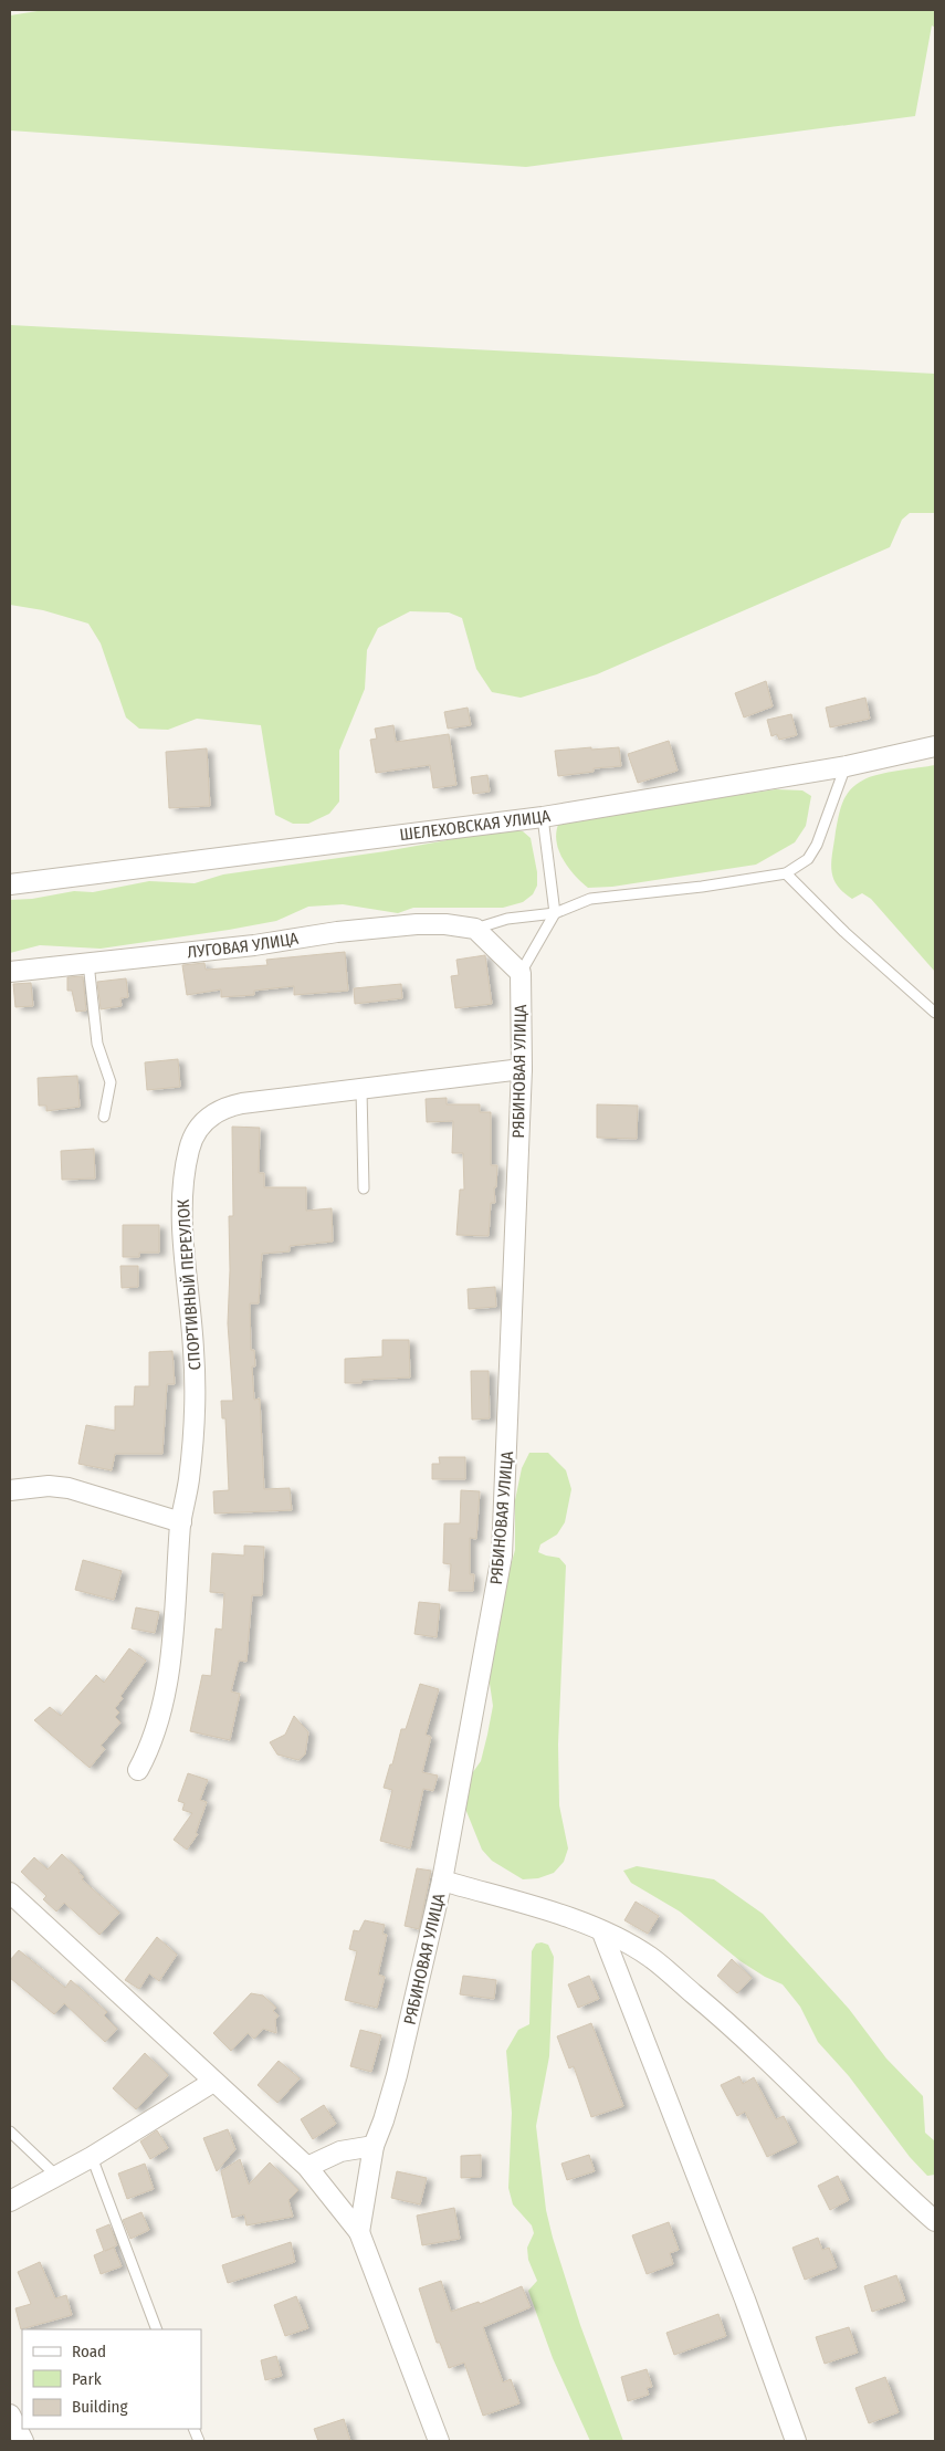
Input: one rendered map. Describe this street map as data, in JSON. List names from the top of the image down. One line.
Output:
{"streets":{"street":["ШЕЛЕХОВСКАЯ УЛИЦА","ЛУГОВАЯ УЛИЦА","РЯБИНОВАЯ УЛИЦА","СПОРТИВНЫЙ ПЕРЕУЛОК"]},"crossings":[["РЯБИНОВАЯ УЛИЦА","СПОРТИВНЫЙ ПЕРЕУЛОК"]],"legend":["Road","Park","Building"]}
